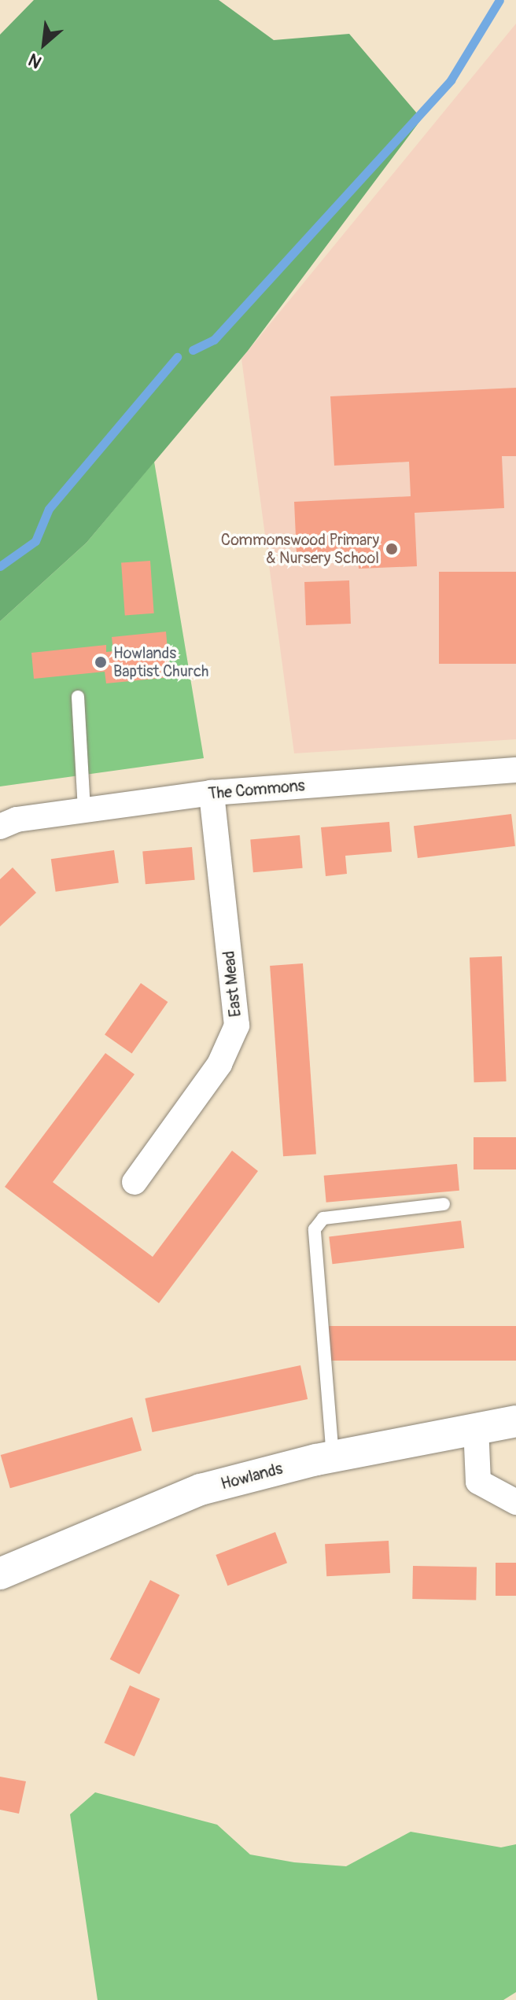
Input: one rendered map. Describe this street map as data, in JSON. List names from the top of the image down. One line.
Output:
{"streets":{"street":["The Commons","East Mead","Howlands"]},"crossings":[["The Commons","East Mead"]],"places":["Commonswood Primary & Nursery School","Howlands Baptist Church"],"north":"bottom left"}
